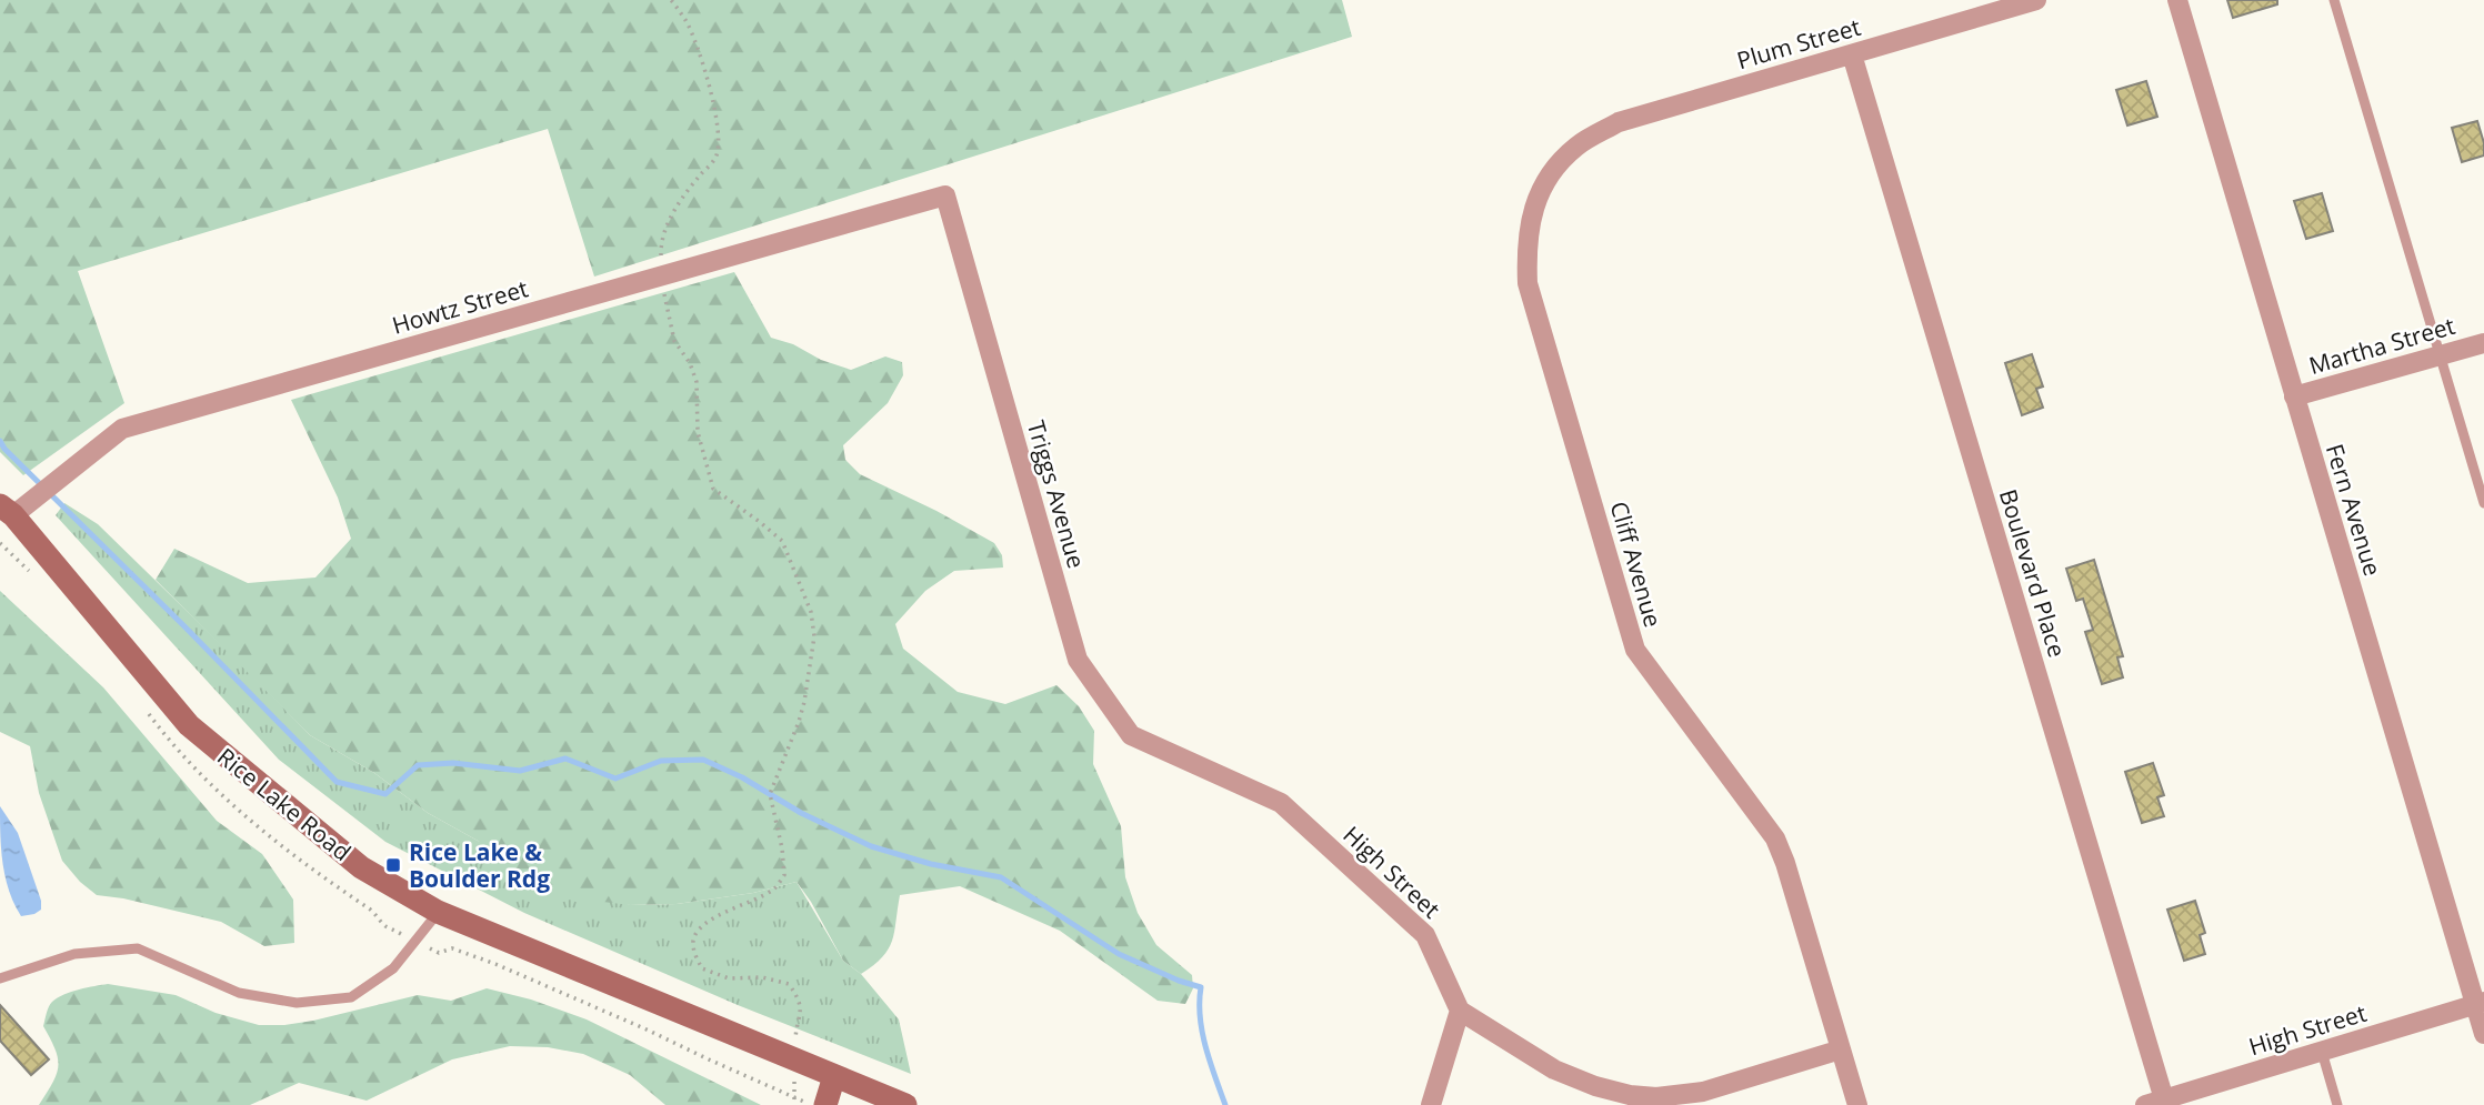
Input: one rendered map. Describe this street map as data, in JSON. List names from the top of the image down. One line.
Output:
{"streets":{"main road":["Rice Lake Road"],"street":["Plum Street","Howtz Street","Martha Street","Triggs Avenue","Fern Avenue","Cliff Avenue","Boulevard Place","High Street"]},"crossings":[["Plum Street","Cliff Avenue"],["Plum Street","Boulevard Place"],["Howtz Street","Triggs Avenue"],["Howtz Street","Rice Lake Road"],["Martha Street","Fern Avenue"],["Triggs Avenue","High Street"],["Fern Avenue","High Street"],["Boulevard Place","High Street"]],"places":{"transit":["Rice Lake & Boulder Rdg"]}}
